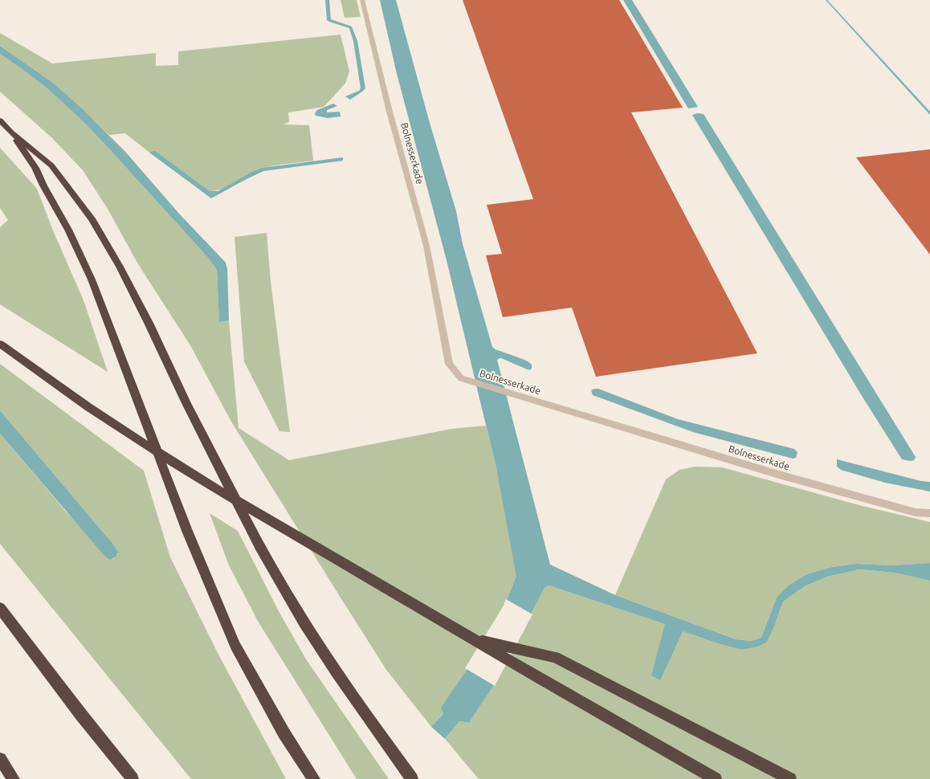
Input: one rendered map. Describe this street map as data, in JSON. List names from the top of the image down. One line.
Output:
{"streets":{"street":["Bolnesserkade"]}}
